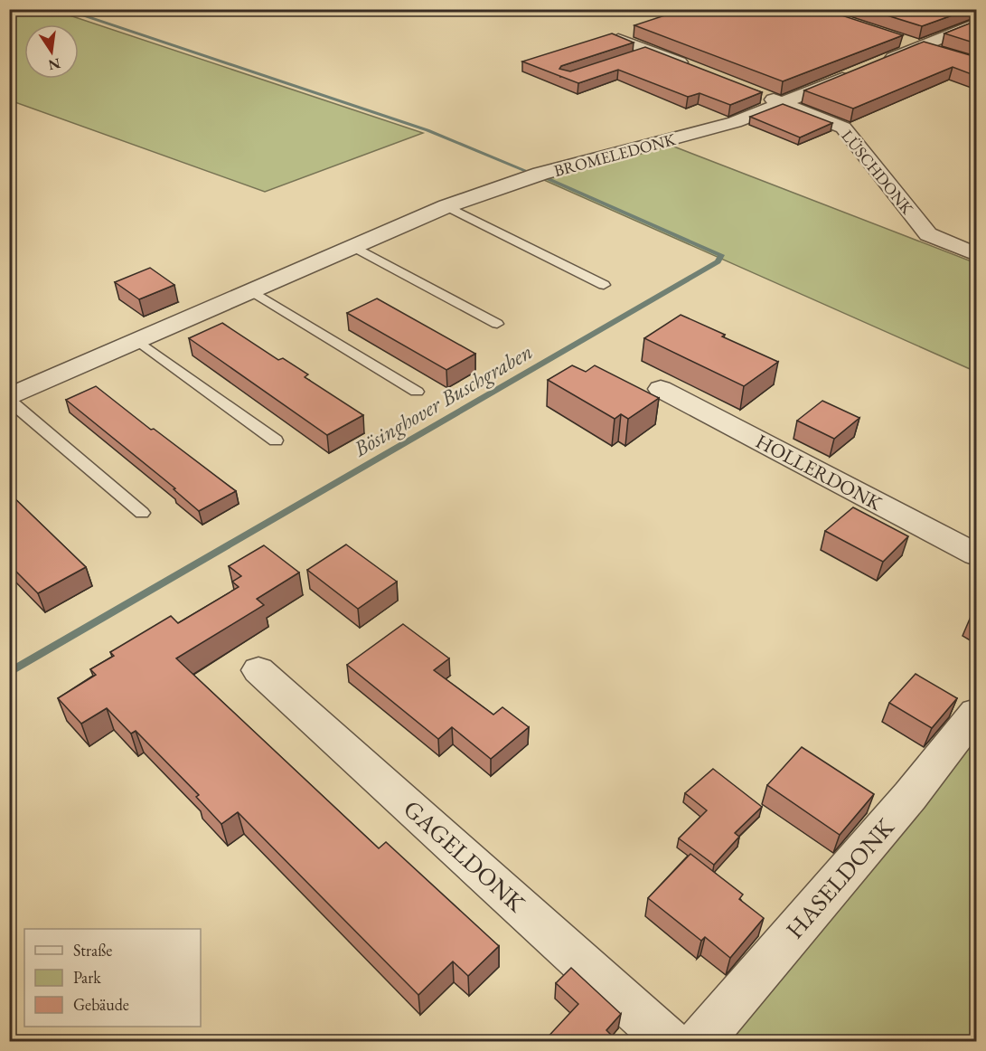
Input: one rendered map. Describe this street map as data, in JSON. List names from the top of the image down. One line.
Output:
{"streets":{"street":["BROMELEDONK","LÜSCHDONK","HOLLERDONK","GAGELDONK","HASELDONK"]},"crossings":[["BROMELEDONK","LÜSCHDONK"]],"water":["Bösinghover Buschgraben"],"legend":["Straße","Park","Gebäude"],"north":"bottom"}
